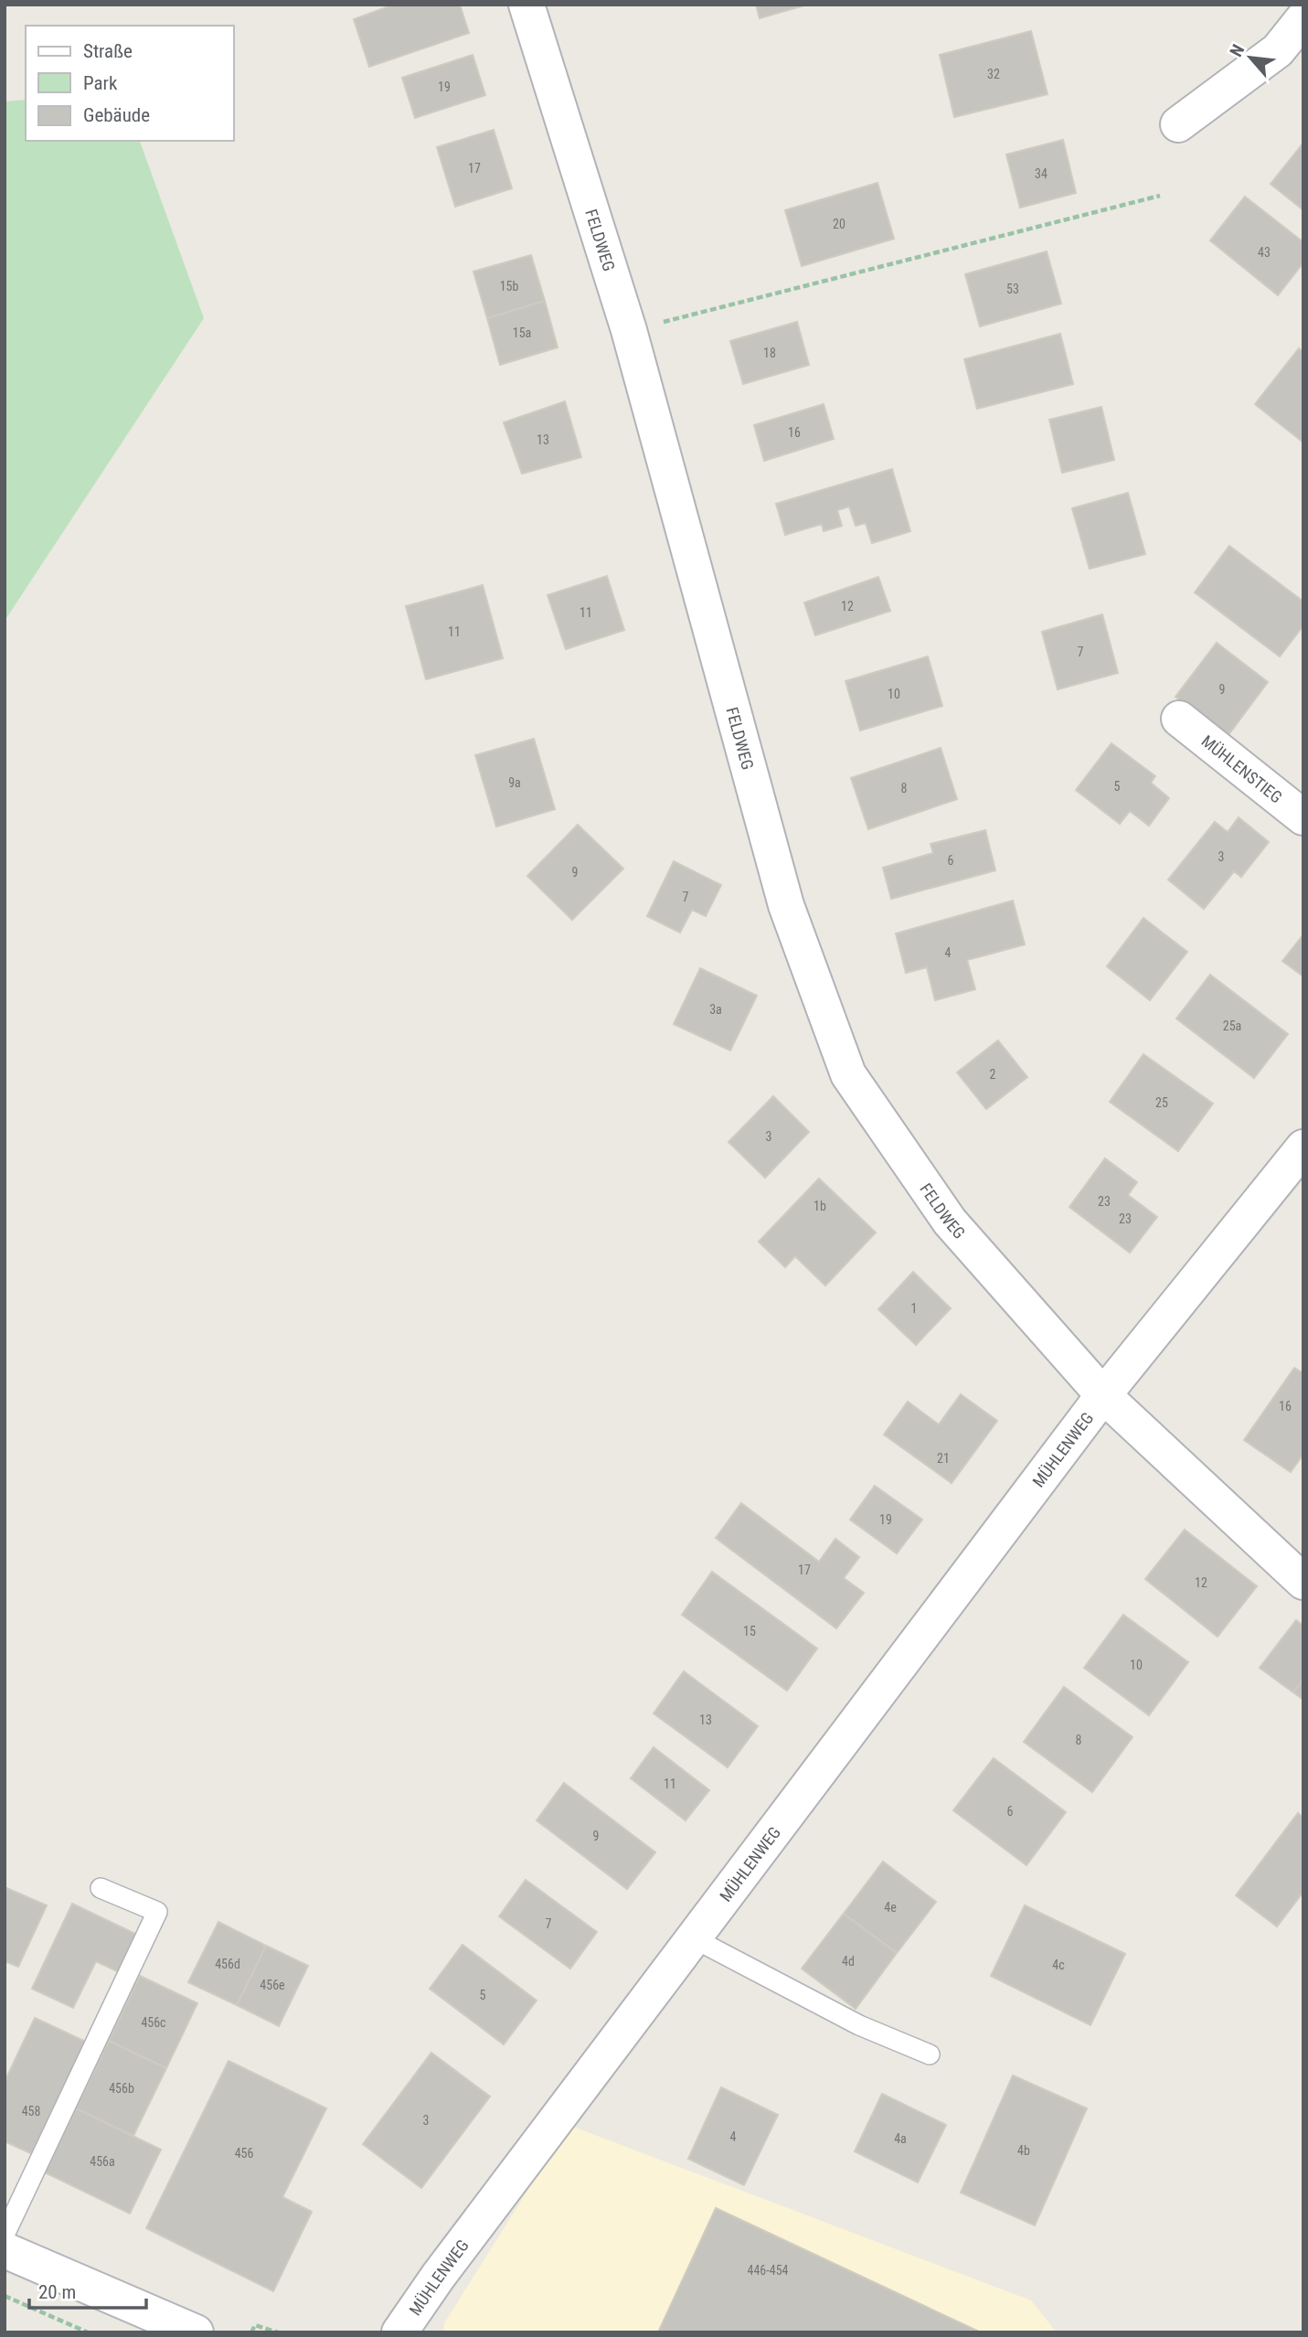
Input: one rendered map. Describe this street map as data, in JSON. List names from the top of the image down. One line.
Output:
{"streets":{"street":["FELDWEG","MÜHLENSTIEG","MÜHLENWEG"]},"crossings":[["FELDWEG","MÜHLENWEG"]],"house_numbers":["32","19","17","34","20","43","15b","53","15a","18","16","13","12","11","11","7","9","10","9a","5","8","3","6","9","7","4","3a","25a","2","25","3","23","1b","23","1","16","21","19","17","12","15","10","13","8","11","6","9","4e","7","4d","456d","4c","456e","5","456c","456b","458","3","4","4a","4b","456","456a","446-454"],"legend":["Straße","Park","Gebäude"],"scale_bar":"20 m","north":"top left"}
